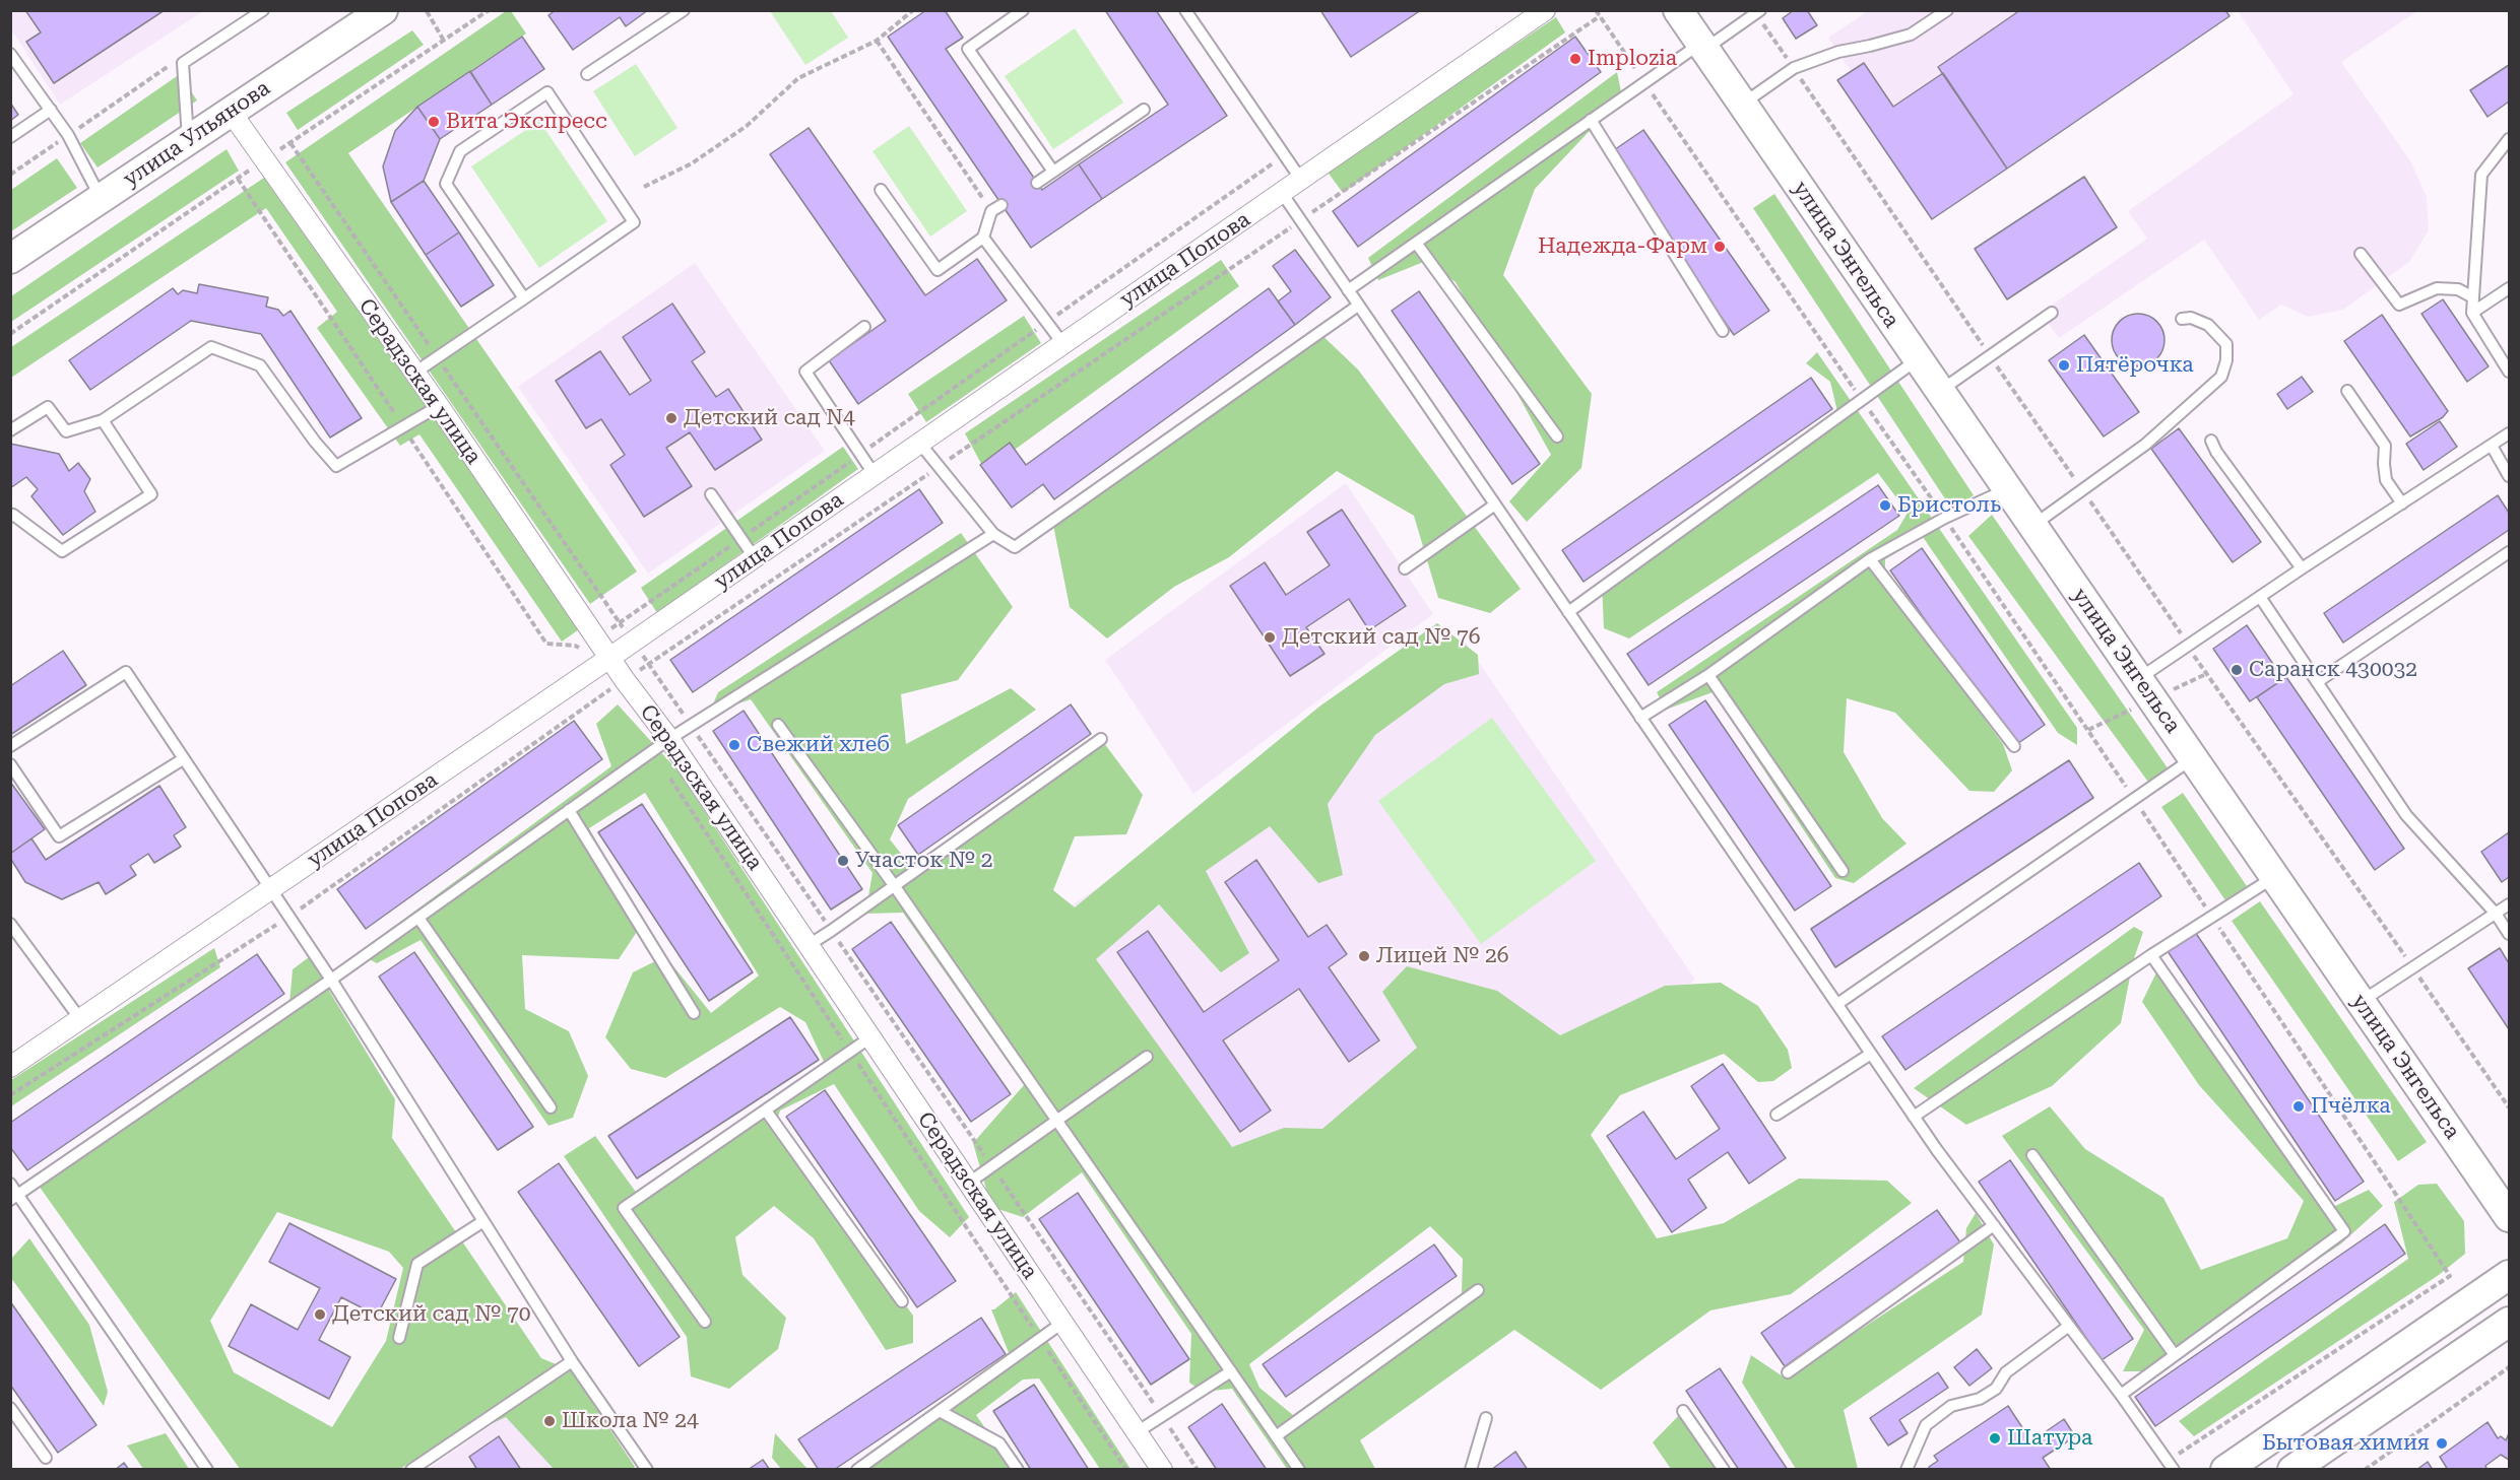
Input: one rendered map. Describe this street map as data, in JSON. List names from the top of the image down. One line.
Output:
{"streets":{"main road":["улица Ульянова","улица Энгельса"],"street":["улица Попова","Серадзская улица"]},"crossings":[["улица Ульянова","Серадзская улица"],["улица Попова","Серадзская улица"]],"places":["Implozia","Вита Экспресс","Надежда-Фарм","Пятёрочка","Детский сад N4","Бристоль","Детский сад № 76","Саранск 430032","Свежий хлеб","Участок № 2","Лицей № 26","Пчёлка","Детский сад № 70","Школа № 24","Шатура","Бытовая химия"]}
